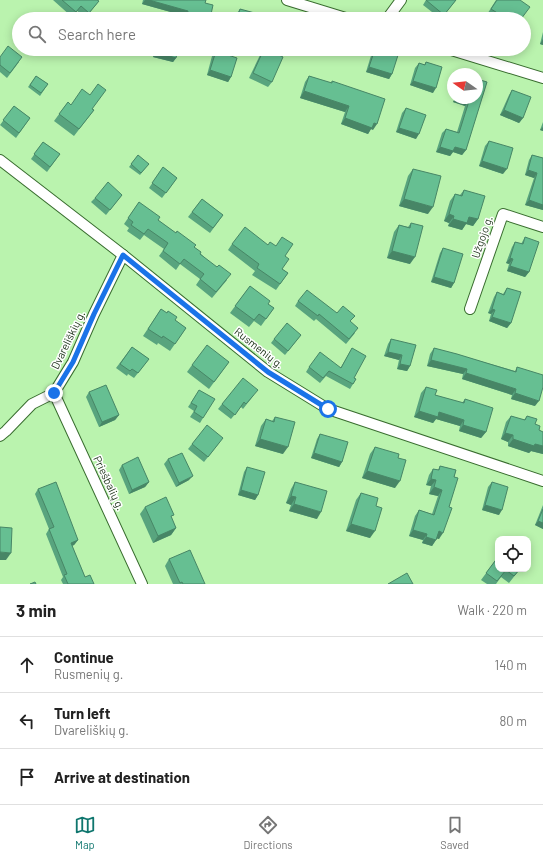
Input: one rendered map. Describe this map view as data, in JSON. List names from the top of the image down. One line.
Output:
{"streets":{"street":["Užgojo g.","Dvareliškių g.","Rusmenių g.","Priešbalių g."]},"crossings":[["Dvareliškių g.","Rusmenių g."],["Dvareliškių g.","Priešbalių g."]],"north":"left","page":{"search":"Search here","heading":["3 min","Walk · 220 m"],"list":[["Continue","Rusmenių g.","140 m"],["Turn left","Dvareliškių g.","80 m"],"Arrive at destination"],"nav":["Map","Directions","Saved"]}}
